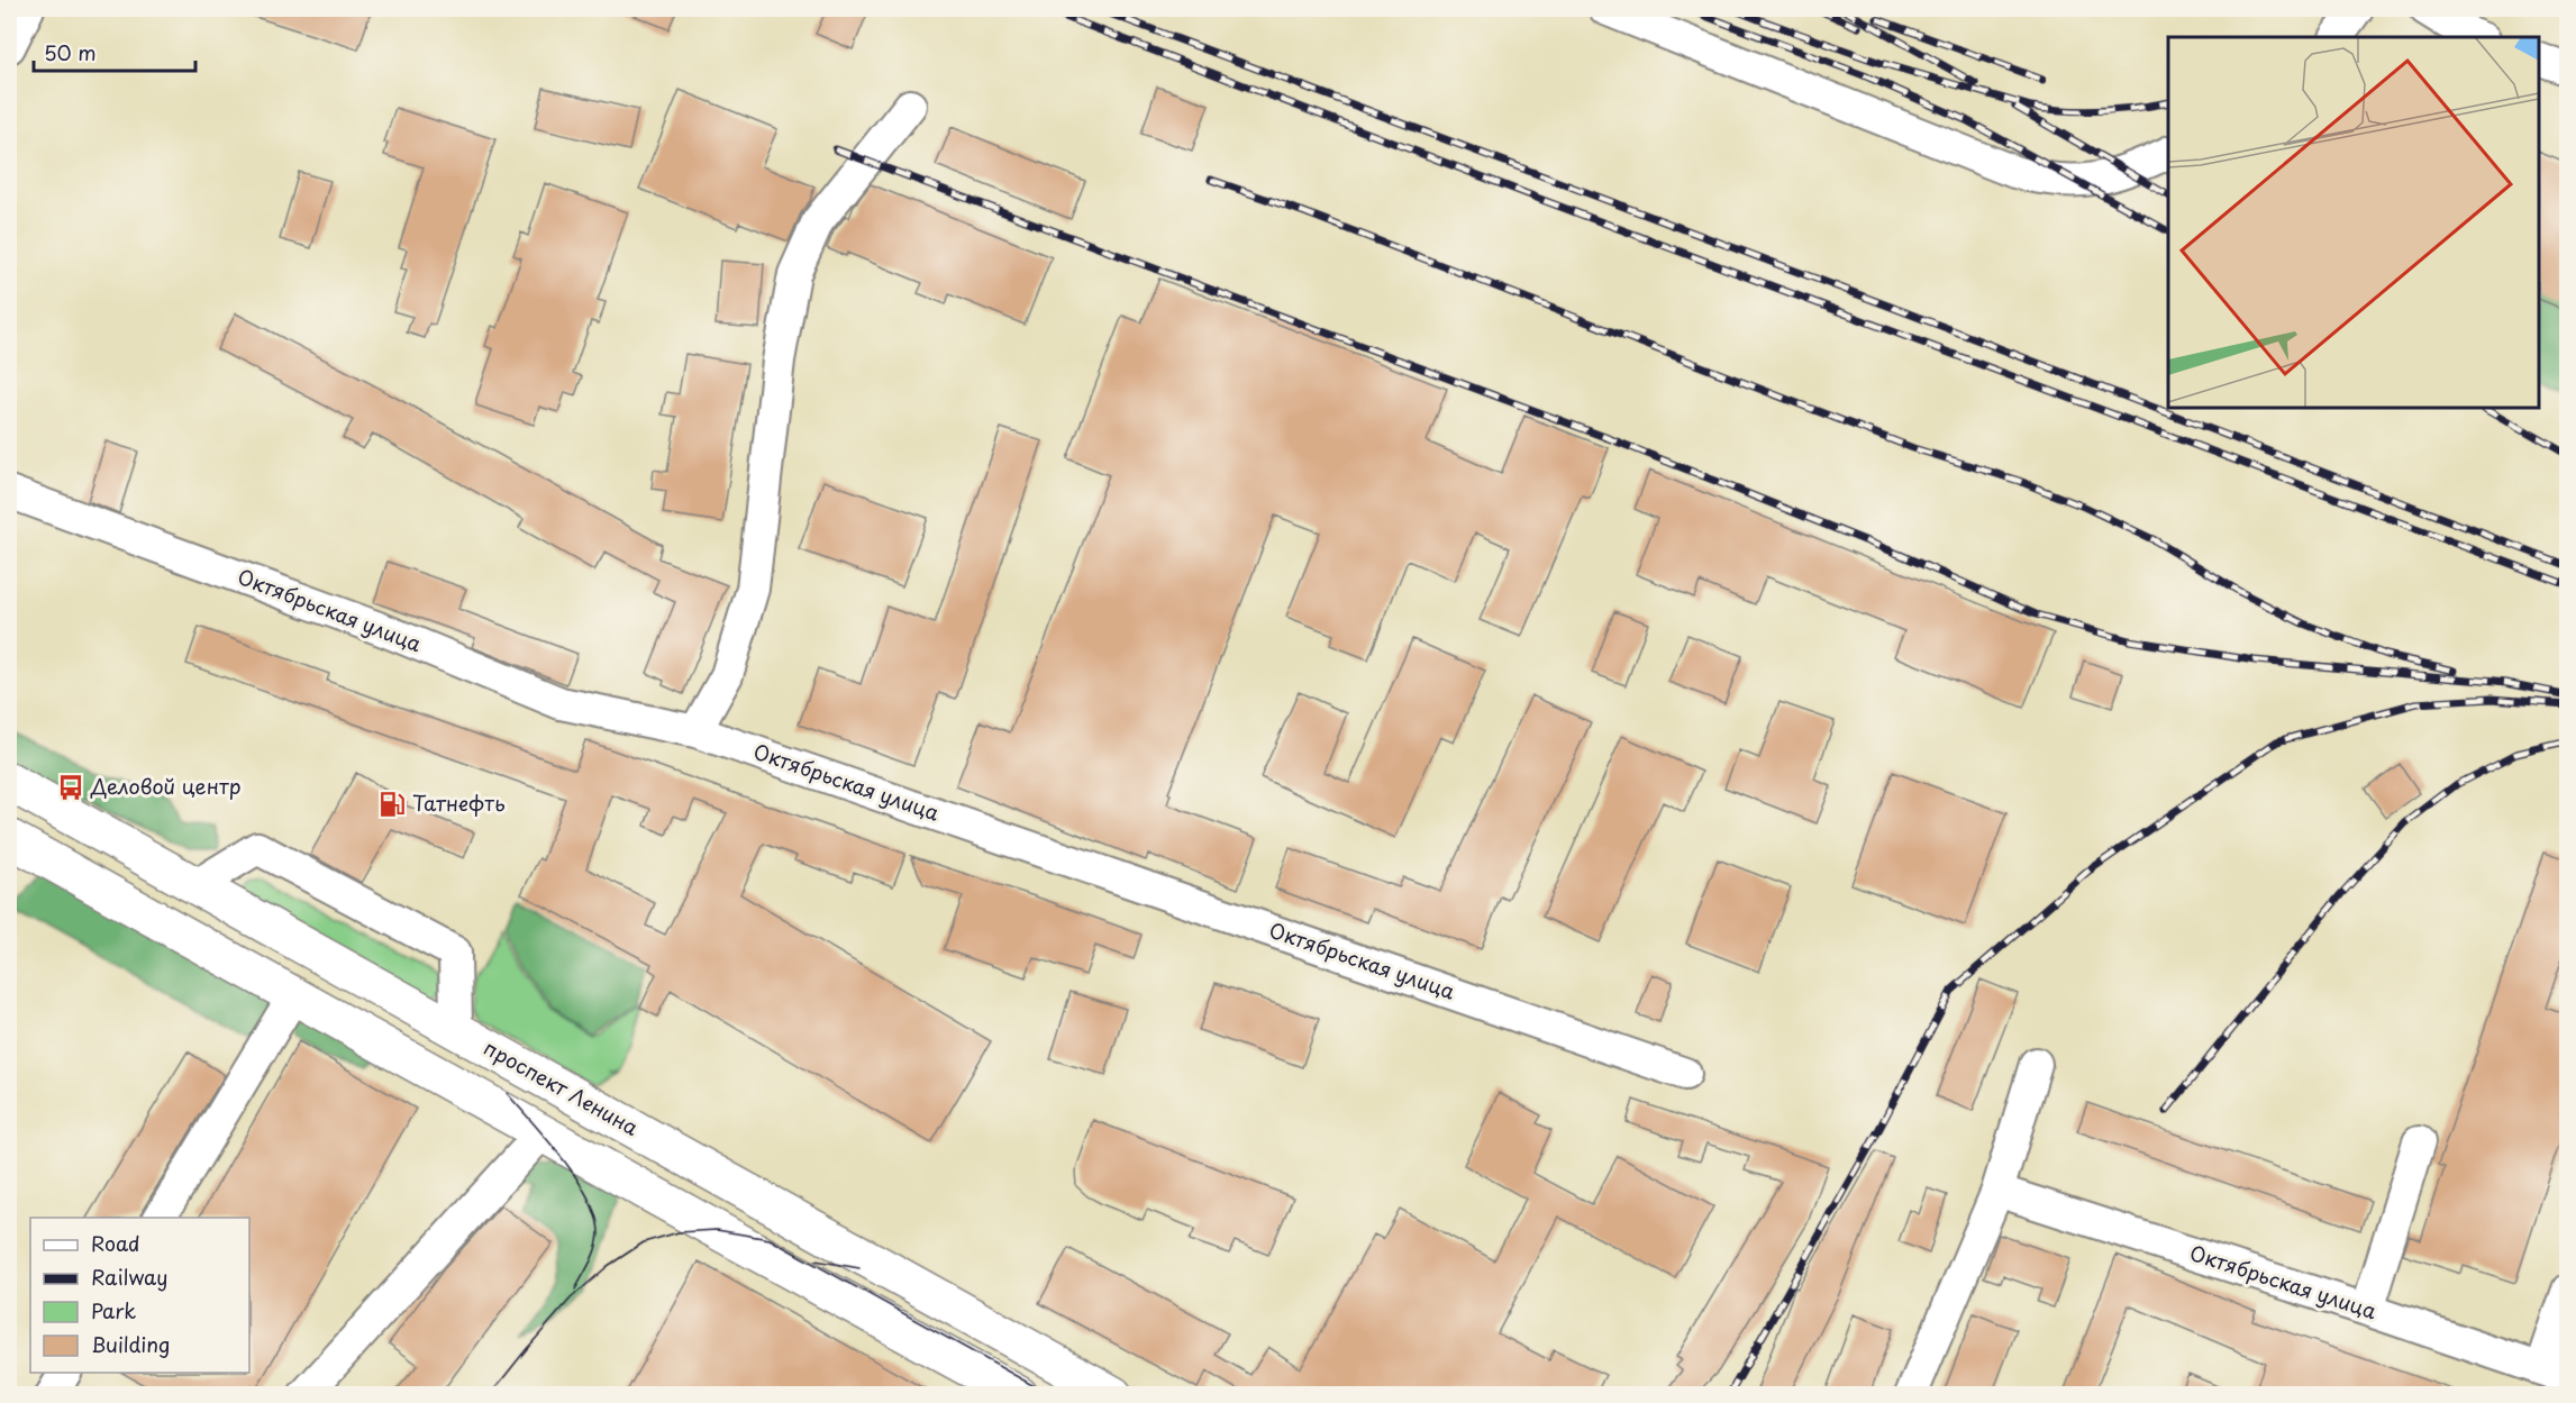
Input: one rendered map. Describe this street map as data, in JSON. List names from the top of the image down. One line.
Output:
{"streets":{"main road":["проспект Ленина"],"street":["Октябрьская улица"]},"places":{"bus stop":["Деловой центр"],"fuel station":["Татнефть"]},"legend":["Road","Railway","Park","Building"],"scale_bar":"50 m"}
